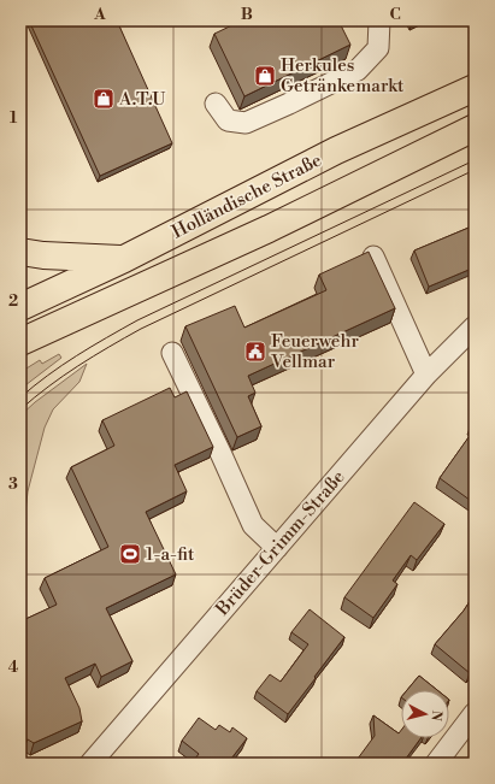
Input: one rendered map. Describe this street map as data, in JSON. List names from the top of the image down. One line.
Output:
{"streets":{"highway":["Holländische Straße"],"street":["Brüder-Grimm-Straße"]},"places":{"shop":["Herkules Getränkemarkt","A.T.U"],"public building":["Feuerwehr Vellmar"],"sports":["1-a-fit"]},"north":"right","grid":{"columns":["A","B","C"],"rows":["1","2","3","4"]}}
